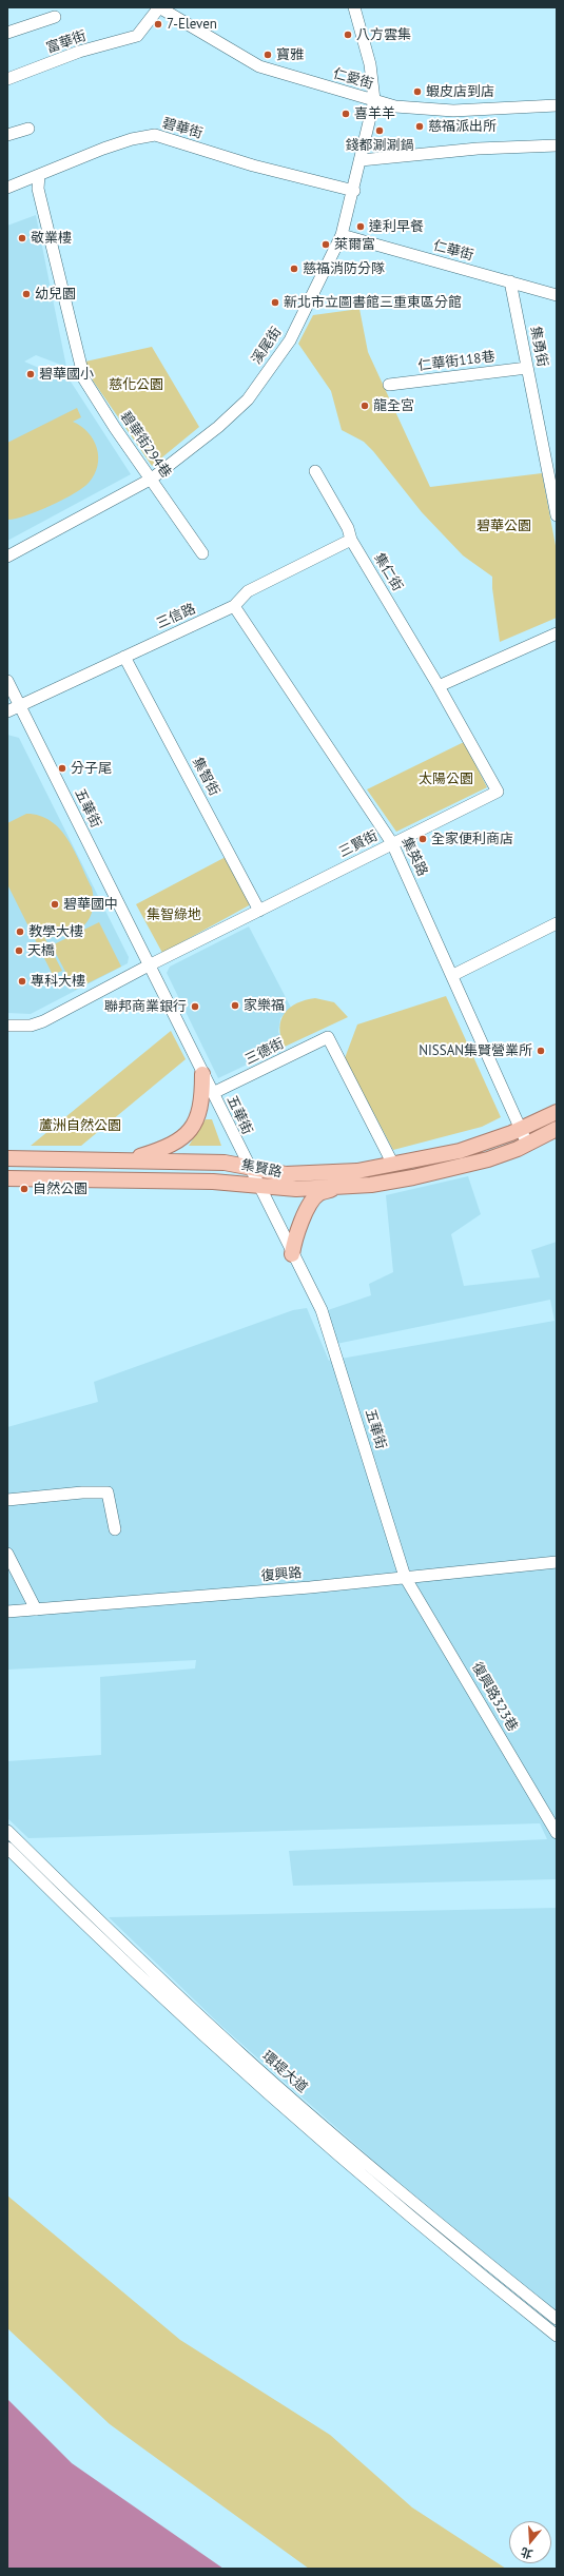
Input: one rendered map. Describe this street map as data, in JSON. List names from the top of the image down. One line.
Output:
{"streets":{"main road":["集賢路"],"street":["富華街","仁愛街","碧華街","仁華街","溪尾街","集勇街","仁華街118巷","碧華街294巷","集仁街","三信路","集智街","五華街","三賢街","集英路","三德街","復興路","復興路323巷","環堤大道"]},"crossings":[["富華街","仁愛街"],["仁愛街","溪尾街"],["碧華街","溪尾街"],["碧華街","碧華街294巷"],["仁華街","溪尾街"],["仁華街","集勇街"],["溪尾街","碧華街294巷"],["集勇街","仁華街118巷"],["集仁街","三信路"],["集仁街","三賢街"],["三信路","集智街"],["三信路","五華街"],["三信路","集英路"],["集智街","三賢街"],["五華街","三賢街"],["五華街","三德街"],["五華街","集賢路"],["五華街","復興路"],["五華街","復興路323巷"],["三賢街","集英路"],["集英路","集賢路"],["三德街","集賢路"],["復興路","復興路323巷"]],"parks":["慈化公園","碧華公園","太陽公園","集智綠地","蘆洲自然公園"],"places":["7-Eleven","八方雲集","寶雅","蝦皮店到店","喜羊羊","慈福派出所","錢都涮涮鍋","達利早餐","敬業樓","萊爾富","慈福消防分隊","幼兒園","新北市立圖書館三重東區分館","碧華國小","龍全宮","分子尾","全家便利商店","碧華國中","教學大樓","天橋","專科大樓","家樂福","聯邦商業銀行","NISSAN集賢營業所","自然公園"],"north":"bottom"}
